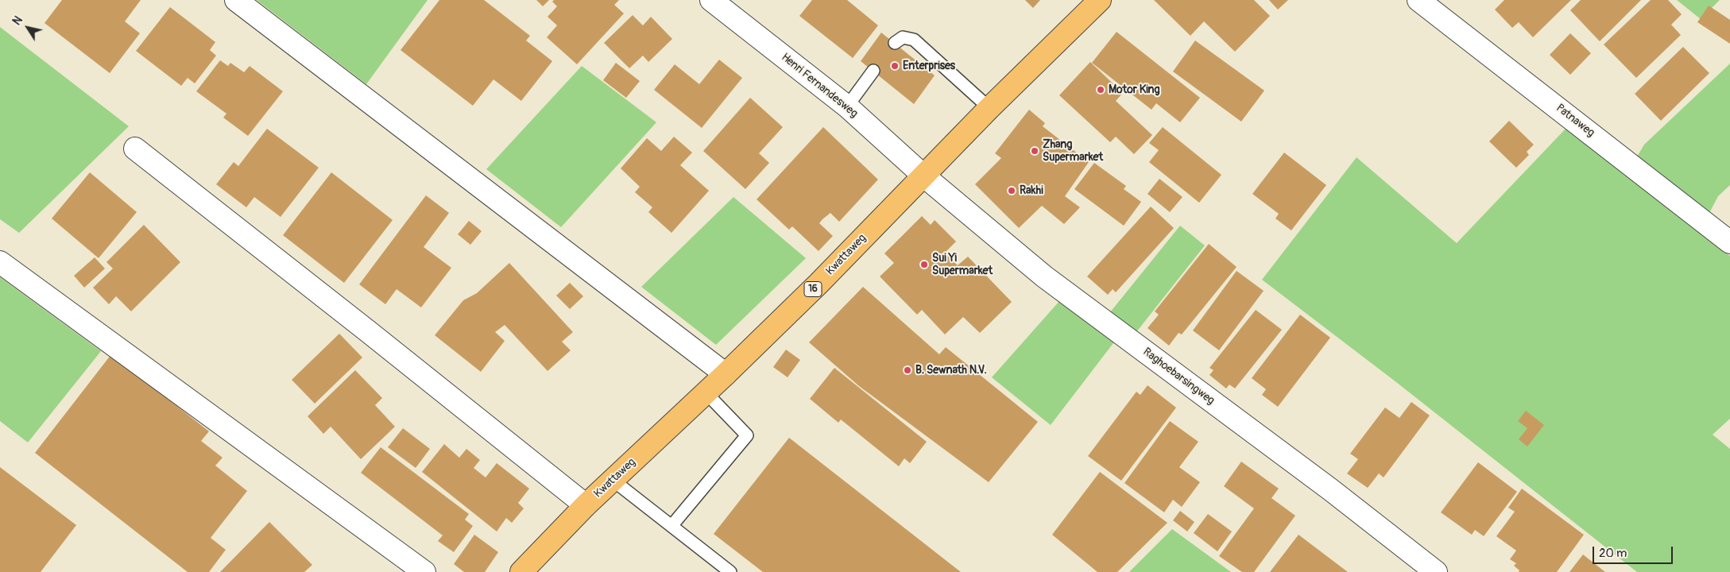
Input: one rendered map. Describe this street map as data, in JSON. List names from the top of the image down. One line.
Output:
{"streets":{"main road":["Kwattaweg","16"],"street":["Henri Fernandesweg","Patnaweg","Raghoebarsingweg"]},"crossings":[["Henri Fernandesweg","Kwattaweg"],["Henri Fernandesweg","Raghoebarsingweg"],["Kwattaweg","Raghoebarsingweg"]],"places":["Enterprises","Motor King","Zhang Supermarket","Rakhi","Sui Yi Supermarket","B. Sewnath N.V."],"scale_bar":"20 m","north":"top left"}
